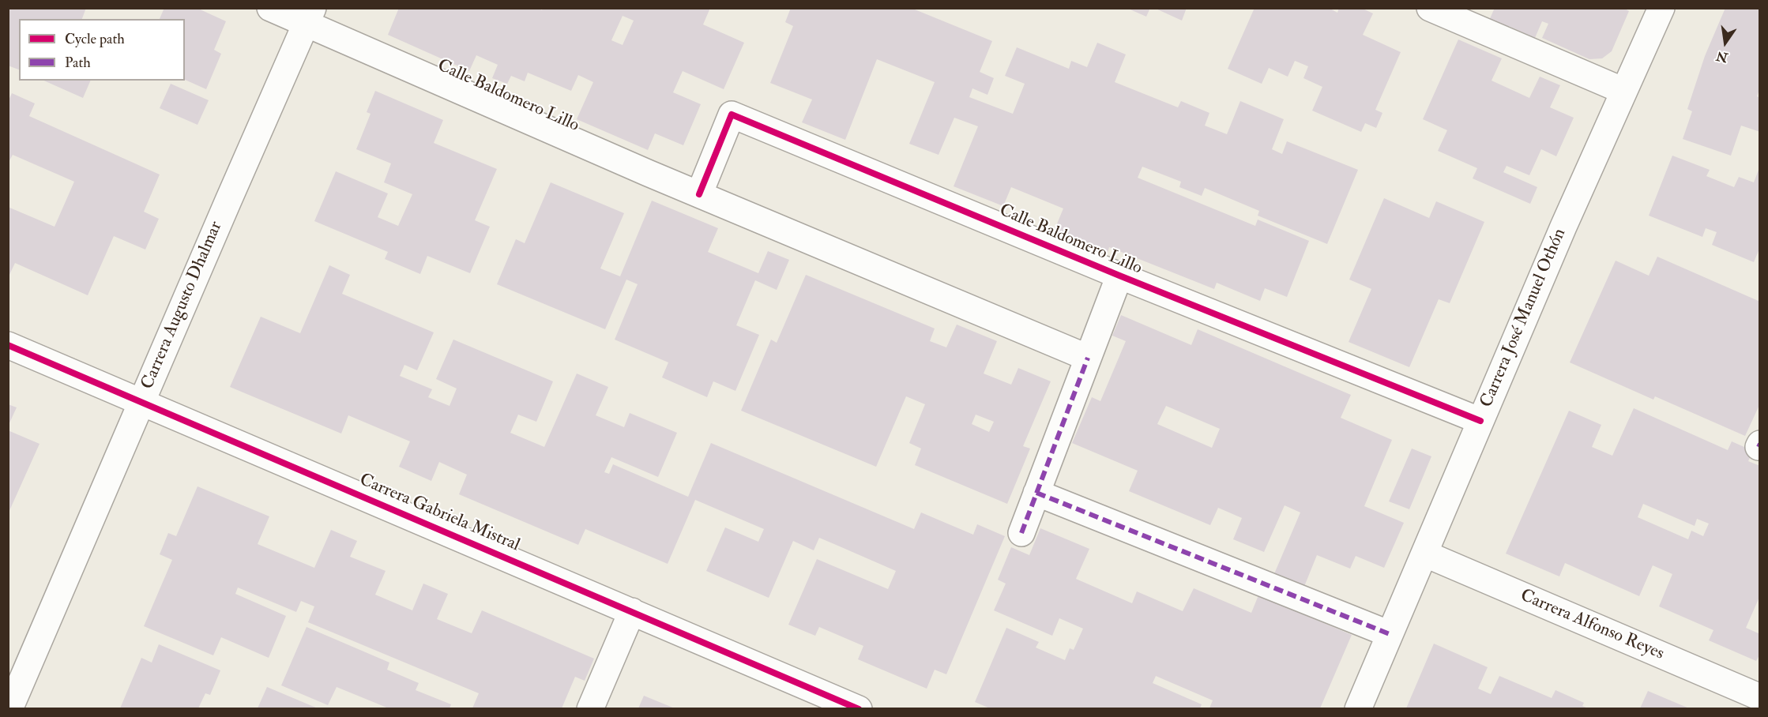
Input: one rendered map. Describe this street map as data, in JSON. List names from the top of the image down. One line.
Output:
{"streets":{"street":["Calle Baldomero Lillo","Carrera Augusto Dhalmar","Carrera José Manuel Othón","Carrera Gabriela Mistral","Carrera Alfonso Reyes"]},"crossings":[["Calle Baldomero Lillo","Carrera Augusto Dhalmar"],["Calle Baldomero Lillo","Carrera José Manuel Othón"],["Carrera Augusto Dhalmar","Carrera Gabriela Mistral"],["Carrera José Manuel Othón","Carrera Alfonso Reyes"]],"legend":["Cycle path","Path"],"north":"bottom"}
